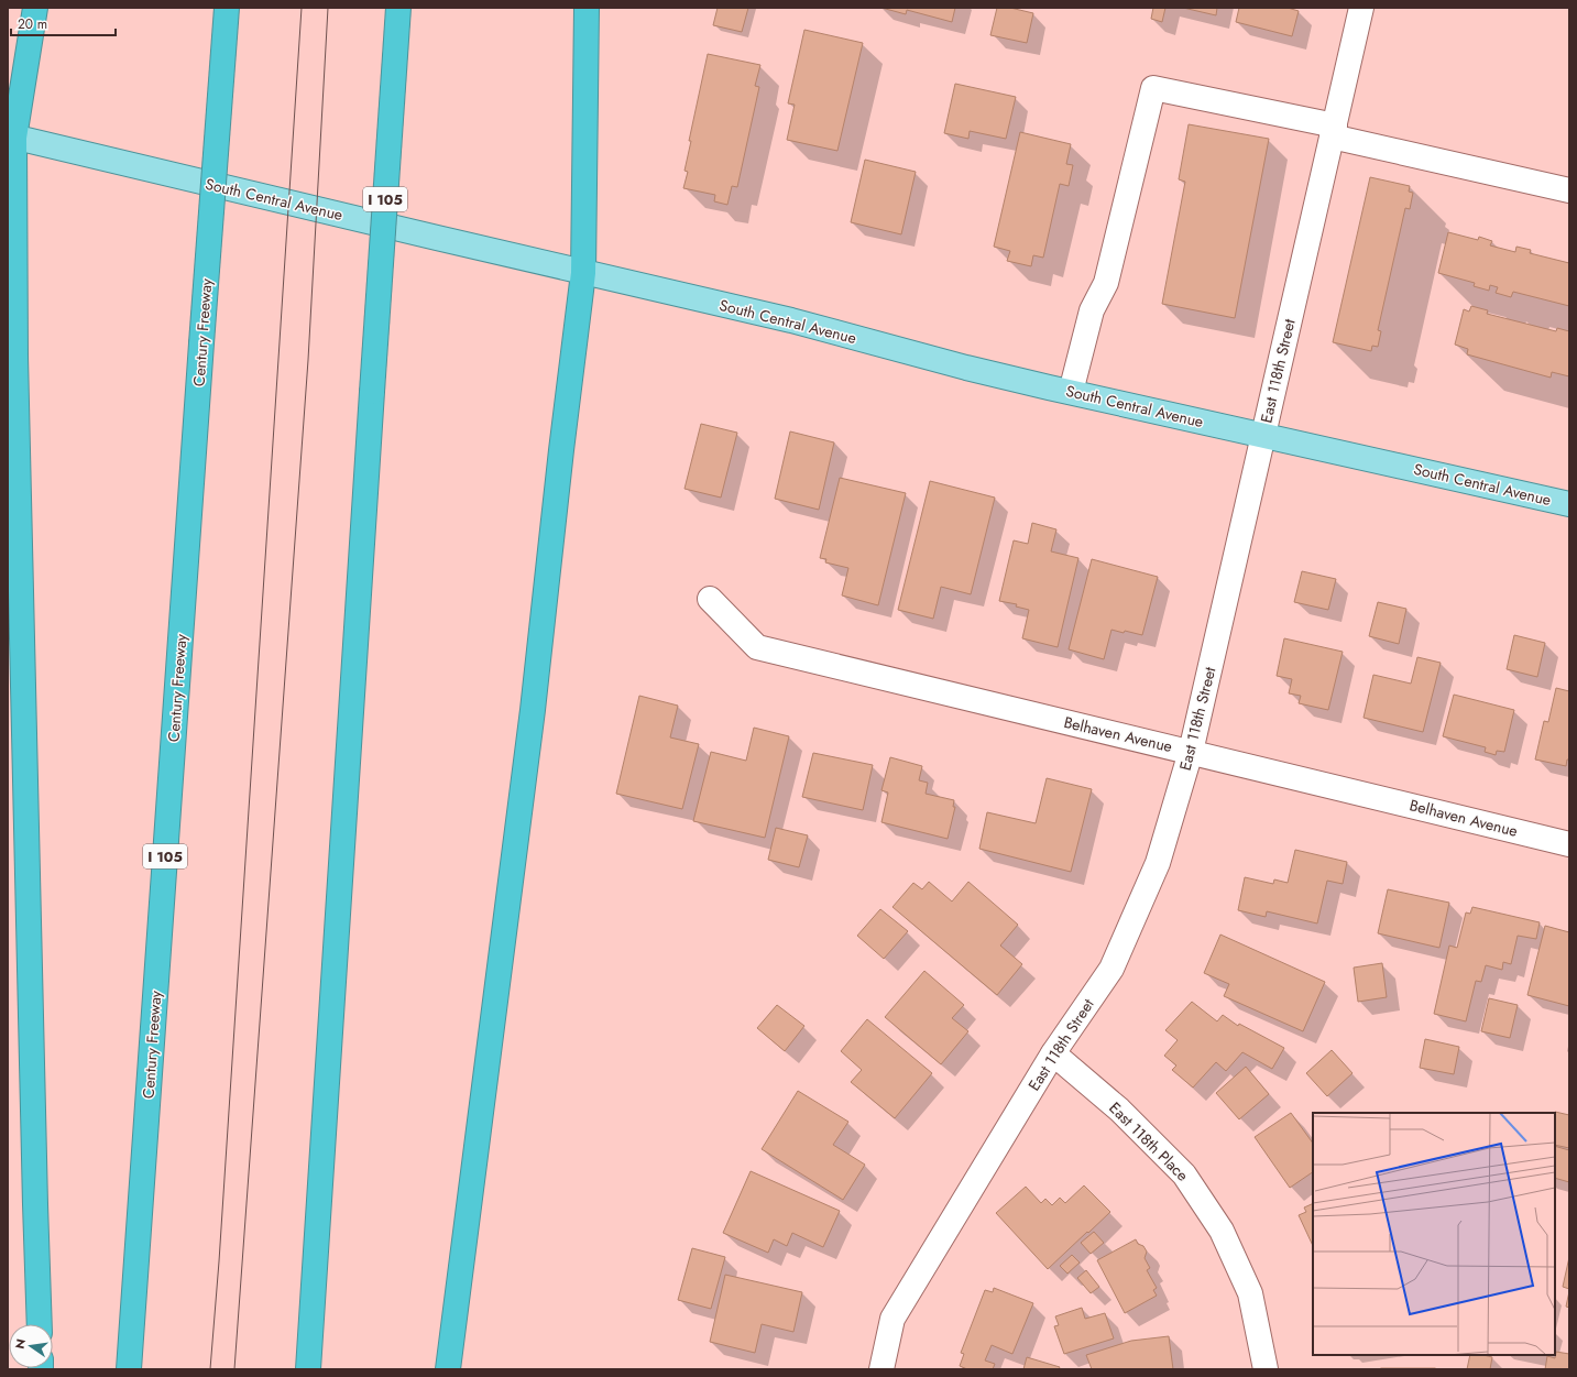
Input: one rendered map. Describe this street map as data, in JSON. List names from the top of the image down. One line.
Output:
{"streets":{"highway":["I 105","Century Freeway"],"main road":["South Central Avenue"],"street":["East 118th Street","Belhaven Avenue","East 118th Place"]},"crossings":[["South Central Avenue","East 118th Street"],["East 118th Street","Belhaven Avenue"],["East 118th Street","East 118th Place"]],"scale_bar":"20 m","north":"left"}
